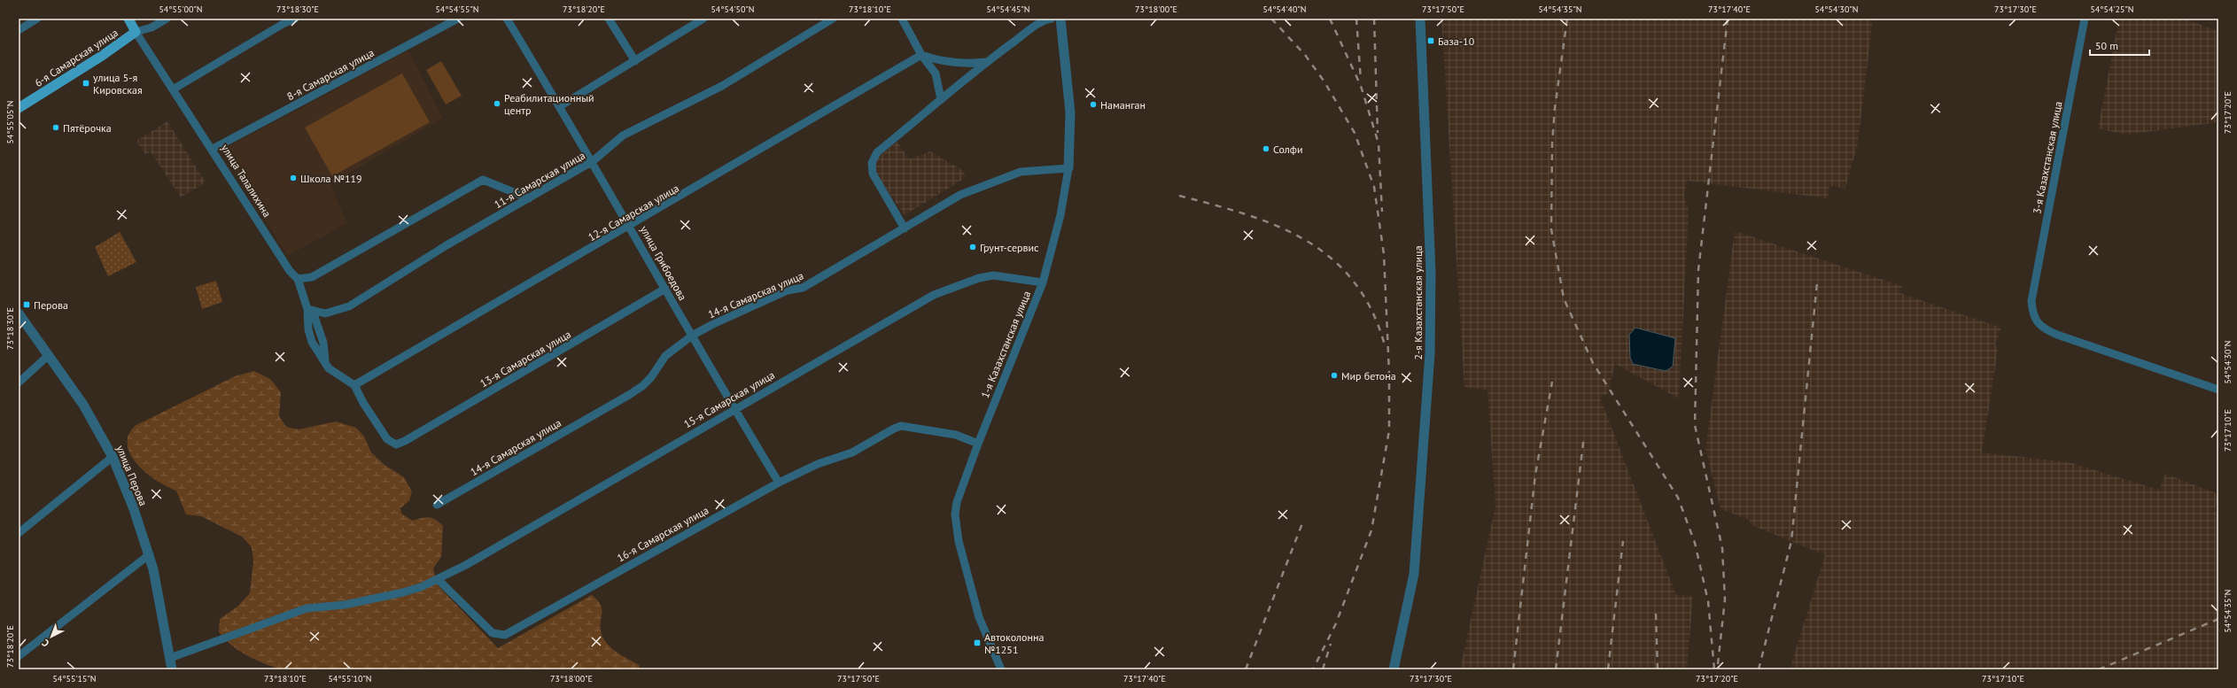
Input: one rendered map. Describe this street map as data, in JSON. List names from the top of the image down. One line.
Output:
{"streets":{"main road":["6-я Самарская улица","улица Талалихина"],"street":["8-я Самарская улица","3-я Казахстанская улица","11-я Самарская улица","12-я Самарская улица","улица Грибоедова","14-я Самарская улица","2-я Казахстанская улица","1-я Казахстанская улица","13-я Самарская улица","15-я Самарская улица","улица Перова","16-я Самарская улица"]},"crossings":[["6-я Самарская улица","улица Талалихина"],["8-я Самарская улица","улица Талалихина"],["11-я Самарская улица","улица Талалихина"],["11-я Самарская улица","улица Грибоедова"],["улица Талалихина","12-я Самарская улица"],["улица Талалихина","13-я Самарская улица"],["12-я Самарская улица","улица Грибоедова"],["улица Грибоедова","14-я Самарская улица"],["улица Грибоедова","13-я Самарская улица"],["улица Грибоедова","15-я Самарская улица"],["улица Грибоедова","16-я Самарская улица"],["14-я Самарская улица","1-я Казахстанская улица"],["1-я Казахстанская улица","15-я Самарская улица"],["1-я Казахстанская улица","16-я Самарская улица"],["15-я Самарская улица","улица Перова"],["15-я Самарская улица","16-я Самарская улица"]],"places":{"transit":["База-10","улица 5-я Кировская","Перова","Автоколонна №1251"],"other":["Реабилитационный центр","Наманган","Пятёрочка","Солфи","Школа №119","Грунт-сервис","Мир бетона"]},"scale_bar":"50 m","north":"bottom left","coordinates":["54°55'00\"N","73°18'30\"E","54°54'55\"N","73°18'20\"E","54°54'50\"N","73°18'10\"E","54°54'45\"N","73°18'00\"E","54°54'40\"N","73°17'50\"E","54°54'35\"N","73°17'40\"E","54°54'30\"N","73°17'30\"E","54°54'25\"N","73°17'20\"E","54°55'05\"N","73°17'10\"E","54°55'15\"N","54°55'10\"N"]}
